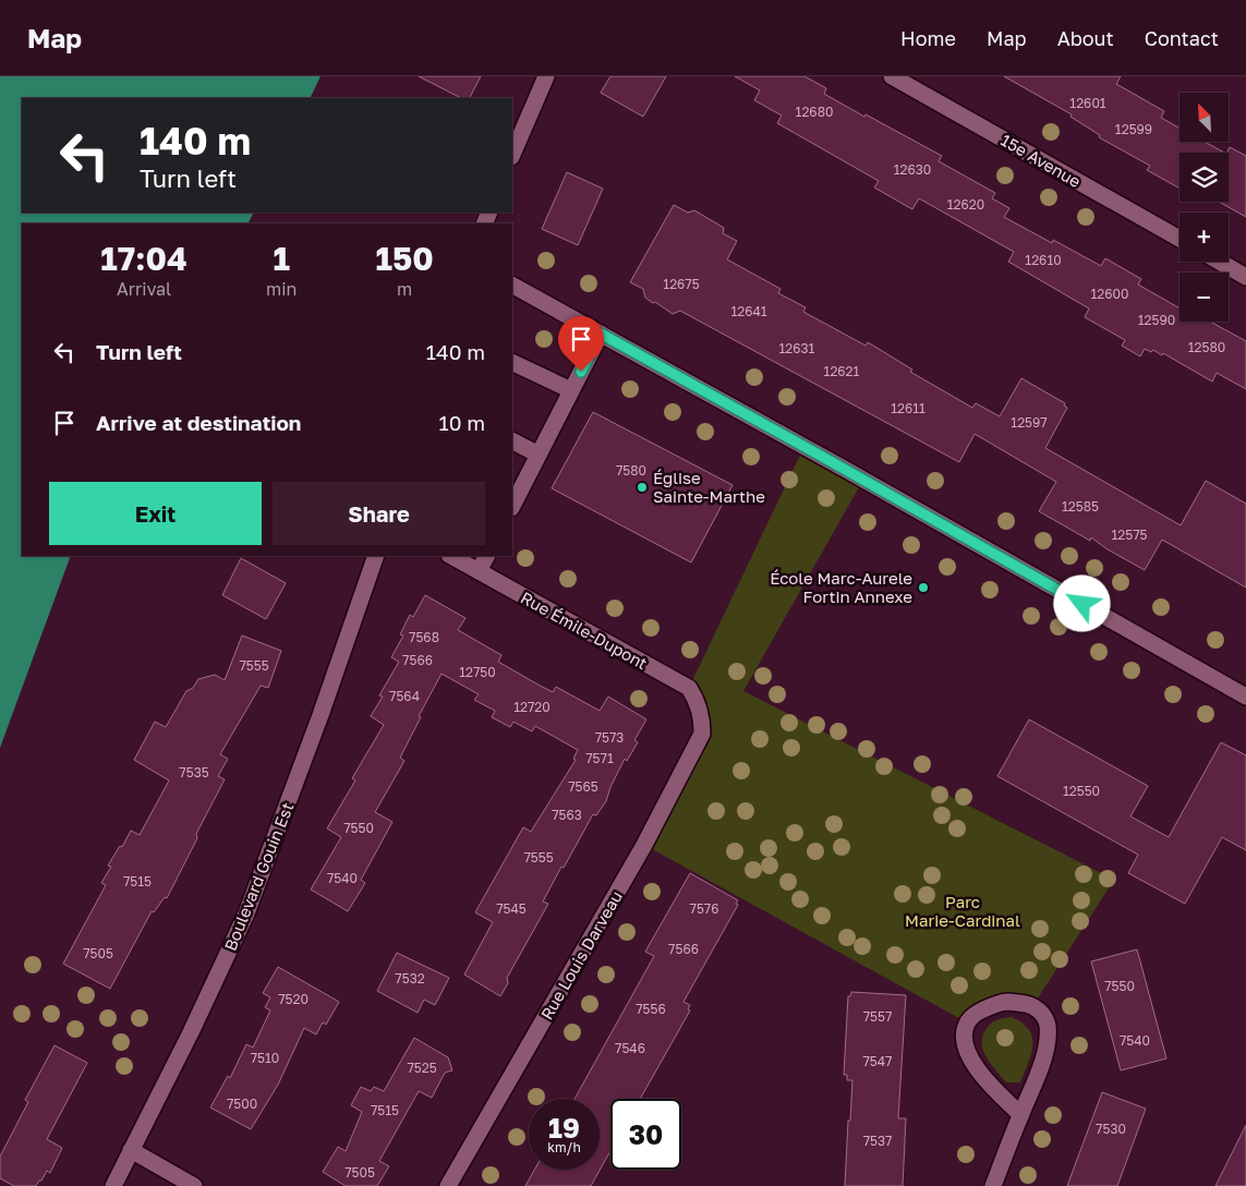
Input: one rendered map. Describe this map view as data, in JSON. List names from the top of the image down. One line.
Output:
{"streets":{"street":["15e Avenue","Rue Émile-Dupont","Boulevard Gouin Est","Rue Louis Darveau"]},"crossings":[["Rue Émile-Dupont","Rue Louis Darveau"]],"parks":["Parc Marie-Cardinal"],"places":["Église Sainte-Marthe","École Marc-Aurele Fortin Annexe"],"house_numbers":["12601","12680","12599","12630","12620","12610","12675","12600","12641","12590","12580","12631","12621","12611","12597","7580","12585","12575","7568","7566","7555","12750","7564","12720","7573","7571","7535","7565","12550","7563","7550","7555","7540","7515","7545","7576","7566","7505","7532","7550","7520","7556","7557","7540","7546","7510","7547","7525","7500","7515","7530","7537","7505"],"north":"top left","page":{"header":"Map","nav":["Home","Map","About","Contact"],"map_buttons":["+","−"],"turn":["140 m","Turn left"],"eta":["17:04","Arrival","1","min","150","m"],"list":[{"name":"Turn left","value":"140 m"},{"name":"Arrive at destination","value":"10 m"}],"buttons":["Exit","Share"],"speed":"19 km/h","limit":"30"}}
